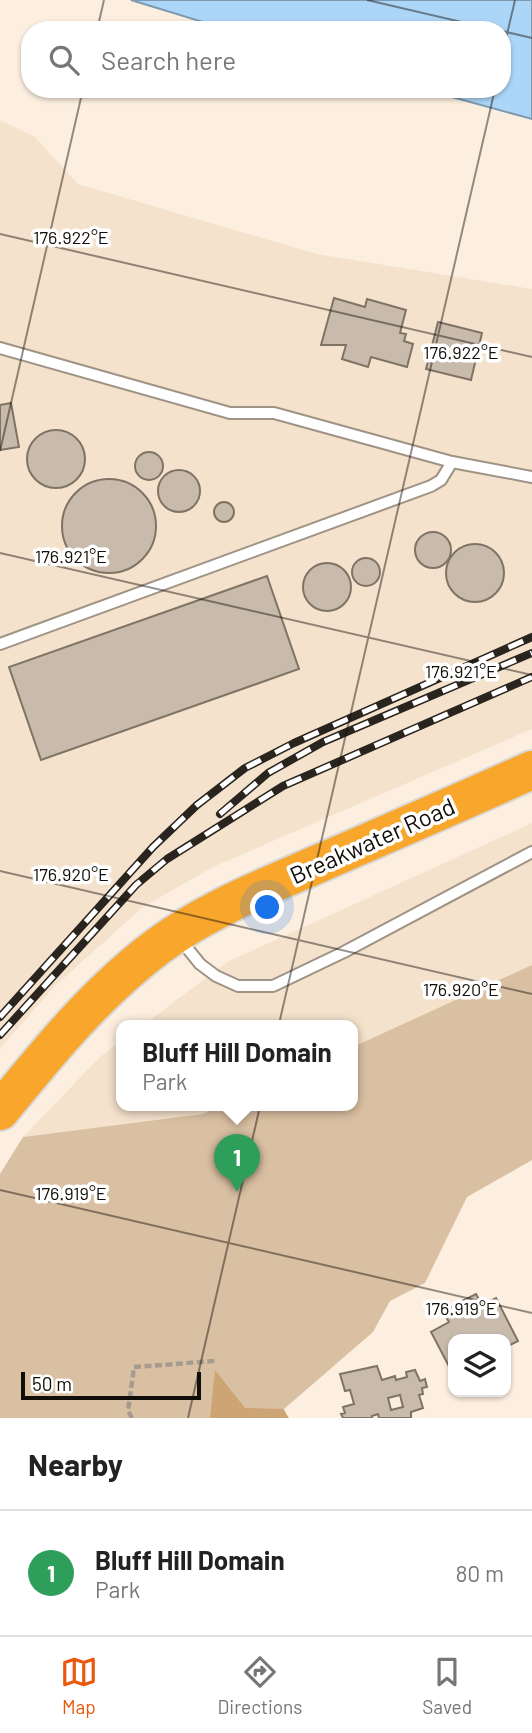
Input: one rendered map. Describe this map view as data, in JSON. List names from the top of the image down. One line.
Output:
{"streets":{"highway":["Breakwater Road"]},"scale_bar":"50 m","page":{"search":"Search here","popup":["Bluff Hill Domain","Park"],"pins":"1","scale":"50 m","heading":"Nearby","list":[{"mark":"1","name":"Bluff Hill Domain","note":"Park","value":"80 m"}],"nav":["Map","Directions","Saved"]},"coordinates":["176.922°E","176.921°E","176.920°E","176.919°E"]}
